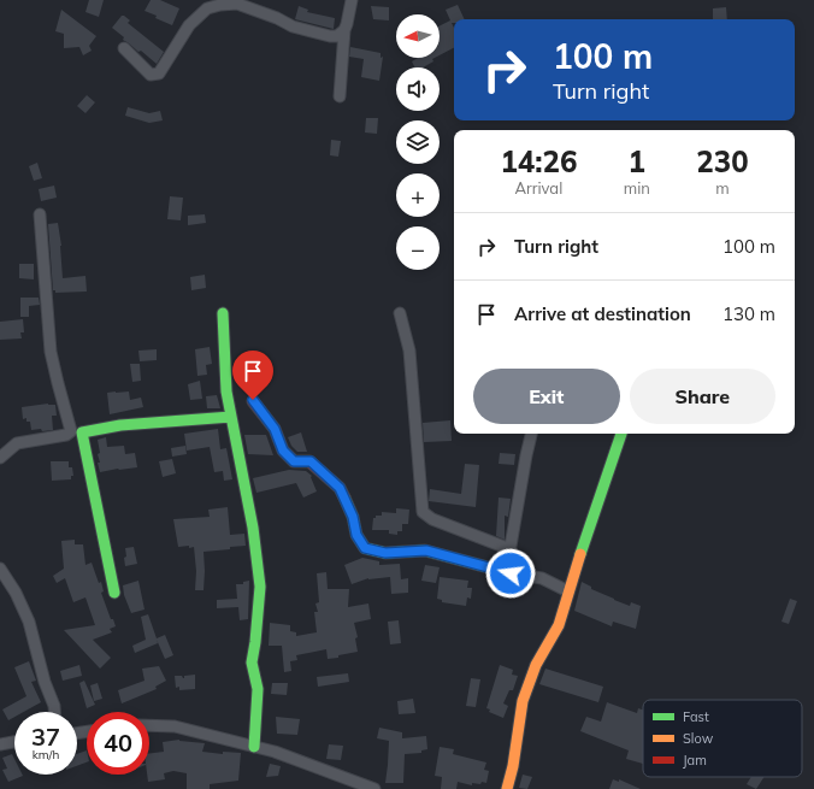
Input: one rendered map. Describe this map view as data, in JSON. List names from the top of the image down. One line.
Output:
{"legend":["Fast","Slow","Jam"],"north":"left","page":{"map_buttons":["+","−"],"turn":["100 m","Turn right"],"eta":["14:26","Arrival","1","min","230","m"],"list":[{"name":"Turn right","value":"100 m"},{"name":"Arrive at destination","value":"130 m"}],"buttons":["Exit","Share"],"speed":"37 km/h","limit":"40"}}
